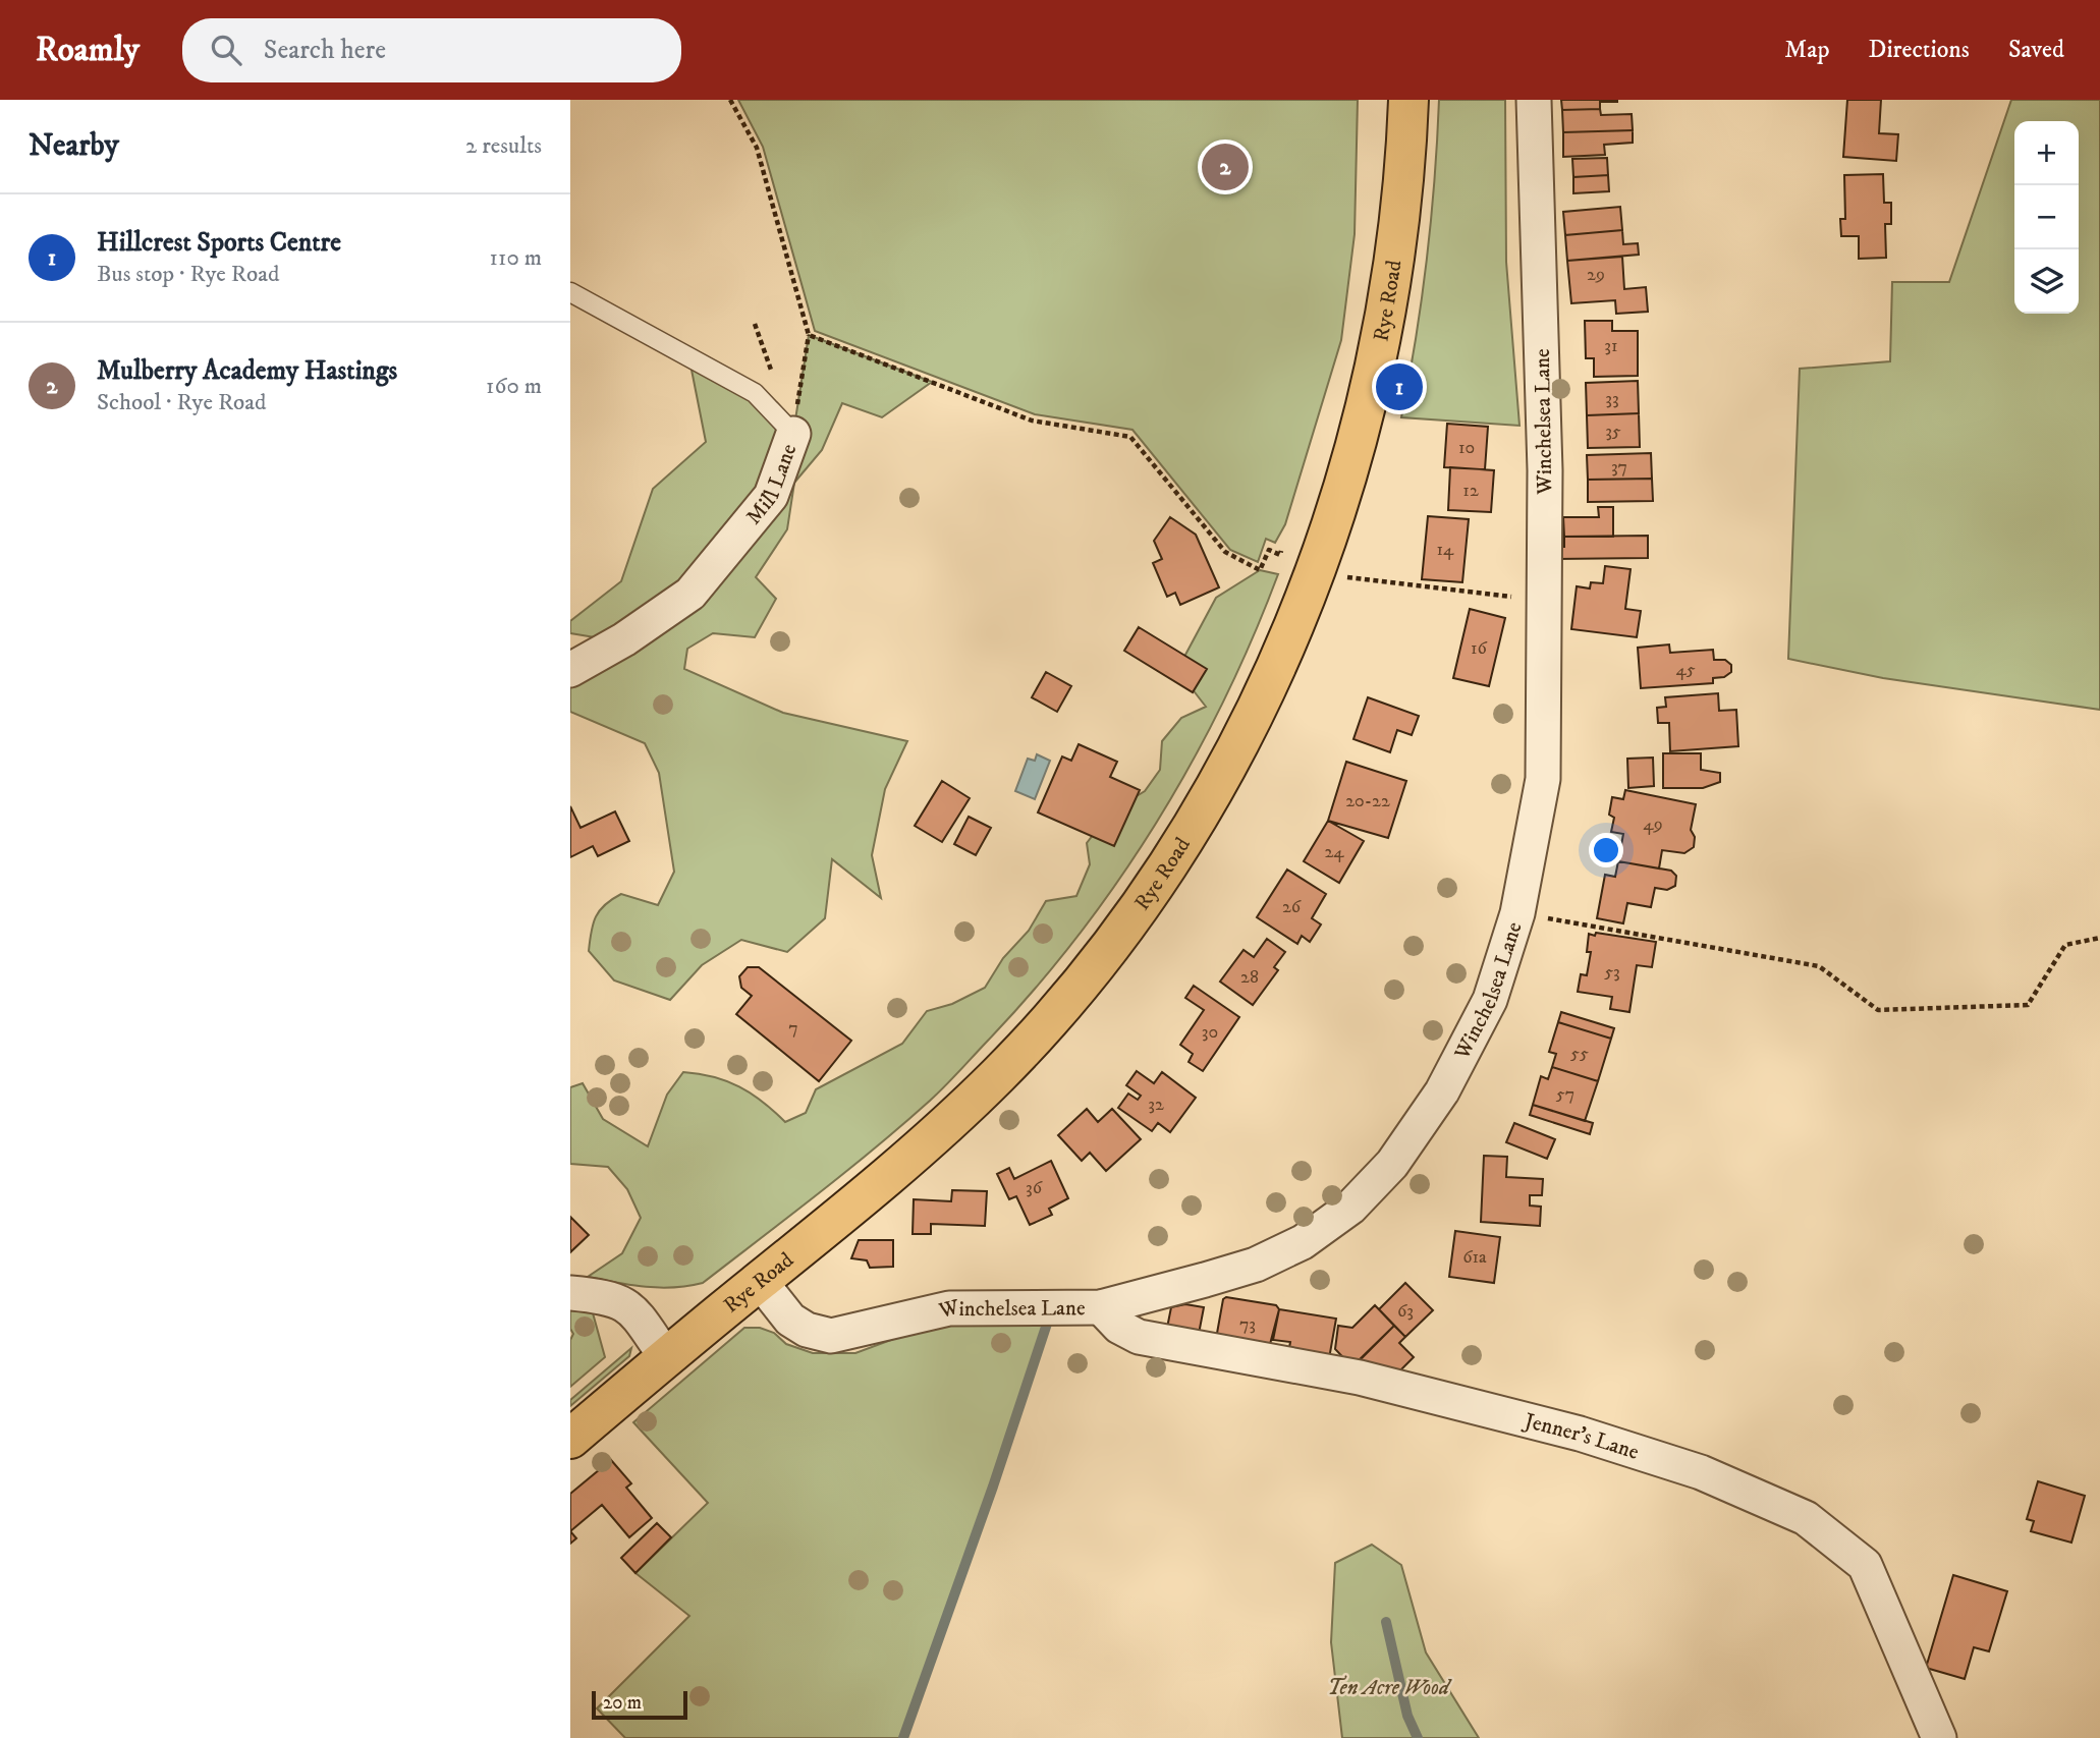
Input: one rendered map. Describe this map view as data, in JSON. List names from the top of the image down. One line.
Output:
{"streets":{"highway":["Rye Road"],"street":["Winchelsea Lane","Mill Lane","Jenner's Lane"]},"crossings":[["Rye Road","Winchelsea Lane"],["Winchelsea Lane","Jenner's Lane"]],"parks":["Ten Acre Wood"],"house_numbers":["29","31","33","35","10","37","12","14","16","45","20-22","49","24","26","53","28","7","30","55","57","32","36","61a","63","73"],"scale_bar":"20 m","page":{"header":"Roamly","search":"Search here","nav":["Map","Directions","Saved"],"heading":["Nearby","2 results"],"map_buttons":["+","−"],"pins":["2","1"],"list":[{"mark":"1","name":"Hillcrest Sports Centre","note":"Bus stop · Rye Road","value":"110 m"},{"mark":"2","name":"Mulberry Academy Hastings","note":"School · Rye Road","value":"160 m"}],"scale":"20 m"}}
